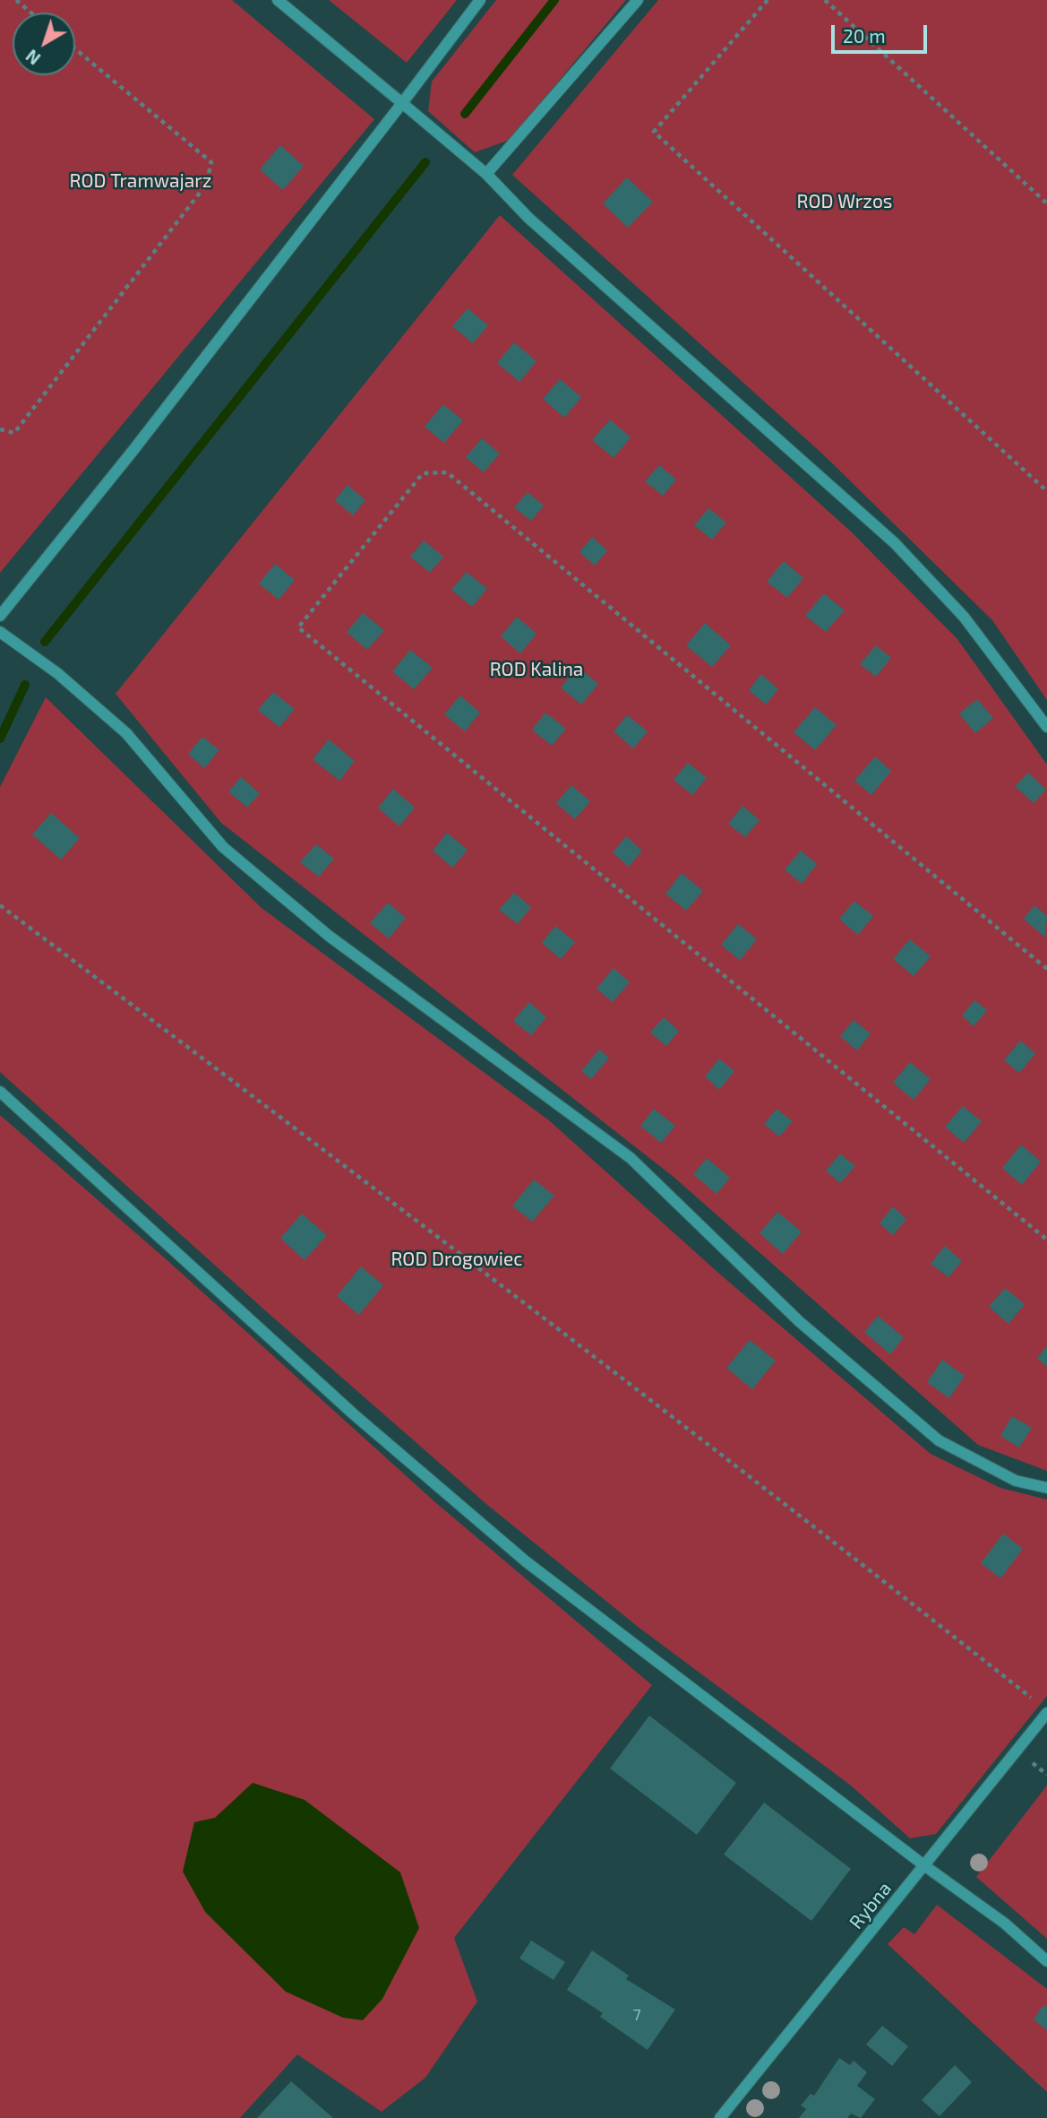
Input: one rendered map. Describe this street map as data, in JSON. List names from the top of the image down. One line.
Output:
{"streets":{"street":["Rybna"]},"parks":["ROD Tramwajarz","ROD Wrzos","ROD Kalina","ROD Drogowiec"],"house_numbers":["7"],"scale_bar":"20 m","north":"bottom left"}
